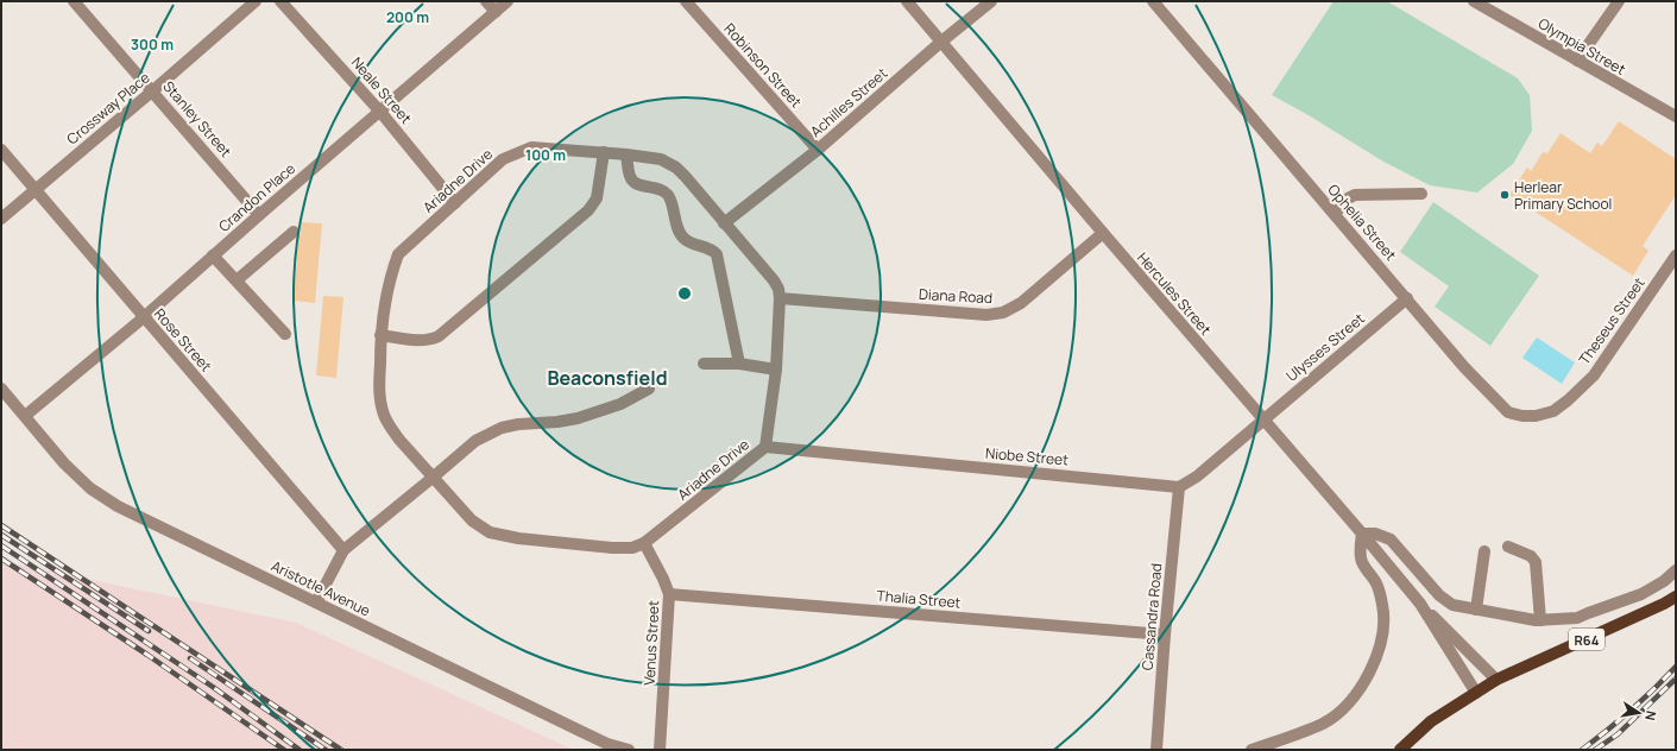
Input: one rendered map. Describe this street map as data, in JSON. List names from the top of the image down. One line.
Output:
{"streets":{"main road":["R64"],"street":["Olympia Street","Robinson Street","Neale Street","Achilles Street","Crossway Place","Stanley Street","Ariadne Drive","Crandon Place","Ophelia Street","Hercules Street","Diana Road","Theseus Street","Rose Street","Ulysses Street","Niobe Street","Aristotle Avenue","Thalia Street","Cassandra Road","Venus Street"]},"crossings":[["Robinson Street","Achilles Street"],["Neale Street","Ariadne Drive"],["Neale Street","Crandon Place"],["Achilles Street","Ariadne Drive"],["Achilles Street","Hercules Street"],["Crossway Place","Stanley Street"],["Crossway Place","Rose Street"],["Stanley Street","Crandon Place"],["Ariadne Drive","Diana Road"],["Ariadne Drive","Niobe Street"],["Ariadne Drive","Venus Street"],["Crandon Place","Rose Street"],["Crandon Place","Aristotle Avenue"],["Ophelia Street","Theseus Street"],["Ophelia Street","Ulysses Street"],["Hercules Street","Diana Road"],["Hercules Street","Ulysses Street"],["Hercules Street","R64"],["Niobe Street","Cassandra Road"],["Thalia Street","Cassandra Road"],["Thalia Street","Venus Street"]],"districts":["Beaconsfield"],"places":["Herlear Primary School"],"north":"right","rings":["200 m","300 m","100 m"]}
